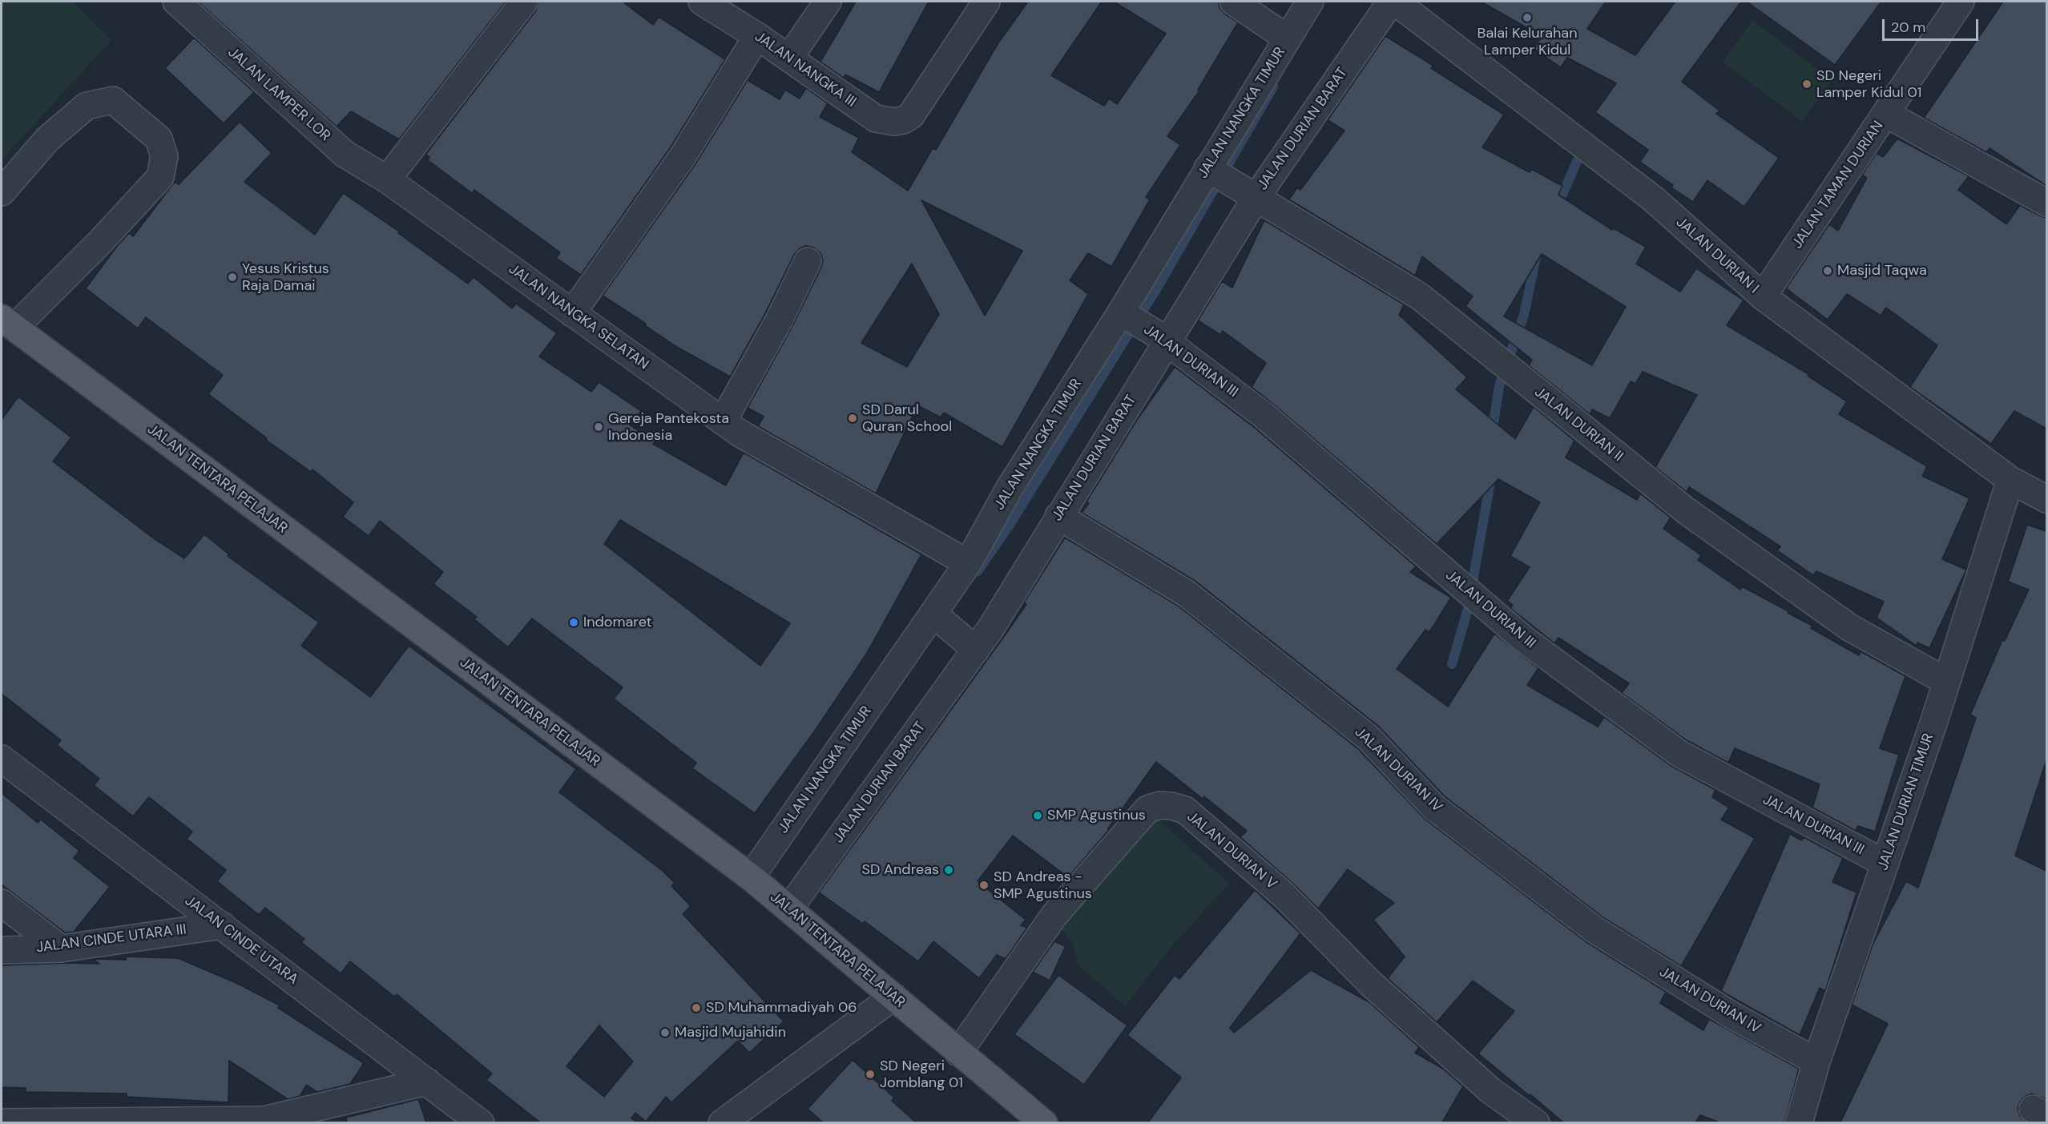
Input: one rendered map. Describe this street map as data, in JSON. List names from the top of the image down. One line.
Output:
{"streets":{"main road":["JALAN TENTARA PELAJAR"],"street":["JALAN NANGKA III","JALAN LAMPER LOR","JALAN NANGKA TIMUR","JALAN DURIAN BARAT","JALAN TAMAN DURIAN","JALAN DURIAN I","JALAN NANGKA SELATAN","JALAN DURIAN III","JALAN DURIAN II","JALAN DURIAN IV","JALAN DURIAN TIMUR","JALAN DURIAN V","JALAN CINDE UTARA III","JALAN CINDE UTARA"]},"crossings":[["JALAN LAMPER LOR","JALAN NANGKA SELATAN"],["JALAN NANGKA TIMUR","JALAN NANGKA SELATAN"],["JALAN NANGKA TIMUR","JALAN DURIAN III"],["JALAN NANGKA TIMUR","JALAN DURIAN II"],["JALAN NANGKA TIMUR","JALAN TENTARA PELAJAR"],["JALAN DURIAN BARAT","JALAN DURIAN III"],["JALAN DURIAN BARAT","JALAN DURIAN II"],["JALAN DURIAN BARAT","JALAN TENTARA PELAJAR"],["JALAN DURIAN BARAT","JALAN DURIAN IV"],["JALAN TAMAN DURIAN","JALAN DURIAN I"],["JALAN DURIAN I","JALAN DURIAN TIMUR"],["JALAN DURIAN III","JALAN DURIAN TIMUR"],["JALAN DURIAN II","JALAN DURIAN TIMUR"],["JALAN TENTARA PELAJAR","JALAN DURIAN V"],["JALAN DURIAN IV","JALAN DURIAN TIMUR"],["JALAN CINDE UTARA III","JALAN CINDE UTARA"]],"places":["Balai Kelurahan Lamper Kidul","SD Negeri Lamper Kidul 01","Masjid Taqwa","Yesus Kristus Raja Damai","SD Darul Quran School","Gereja Pantekosta Indonesia","Indomaret","SMP Agustinus","SD Andreas","SD Andreas - SMP Agustinus","SD Muhammadiyah 06","Masjid Mujahidin","SD Negeri Jomblang 01"],"scale_bar":"20 m"}
